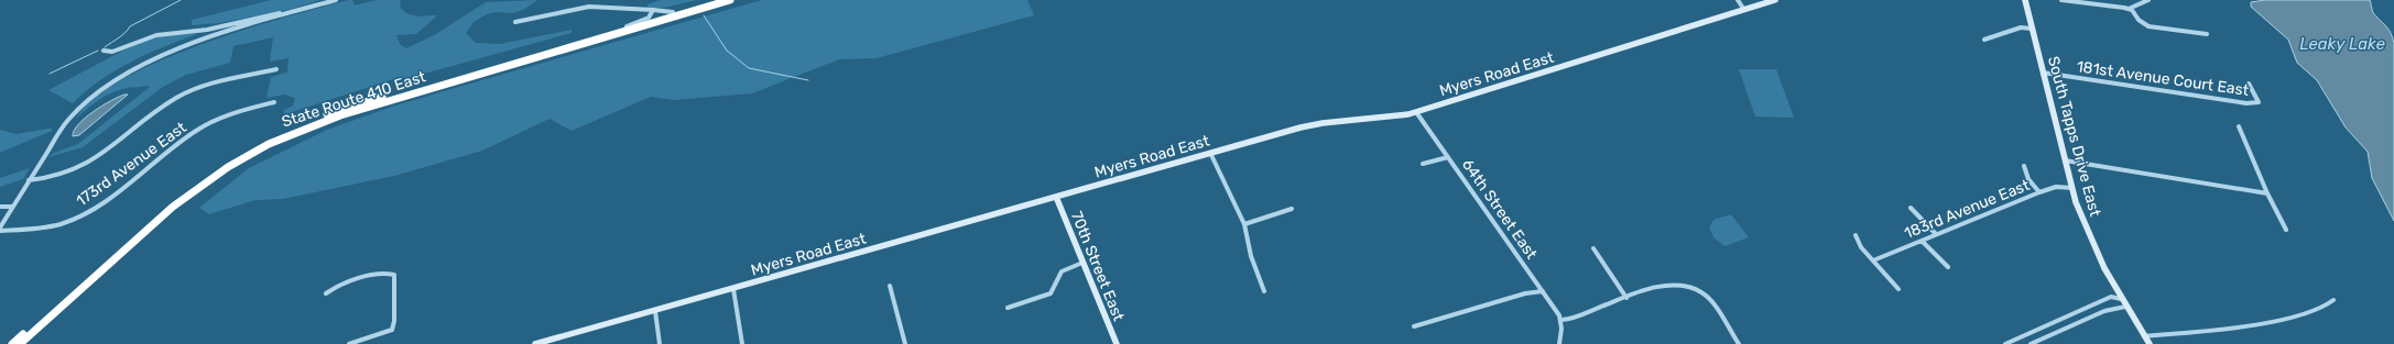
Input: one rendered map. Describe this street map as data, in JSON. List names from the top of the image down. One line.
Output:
{"streets":{"highway":["State Route 410 East"],"street":["Myers Road East","181st Avenue Court East","South Tapps Drive East","173rd Avenue East","64th Street East","183rd Avenue East","70th Street East"]},"crossings":[["Myers Road East","64th Street East"],["Myers Road East","70th Street East"],["181st Avenue Court East","South Tapps Drive East"],["South Tapps Drive East","183rd Avenue East"]],"water":["Leaky Lake"]}
